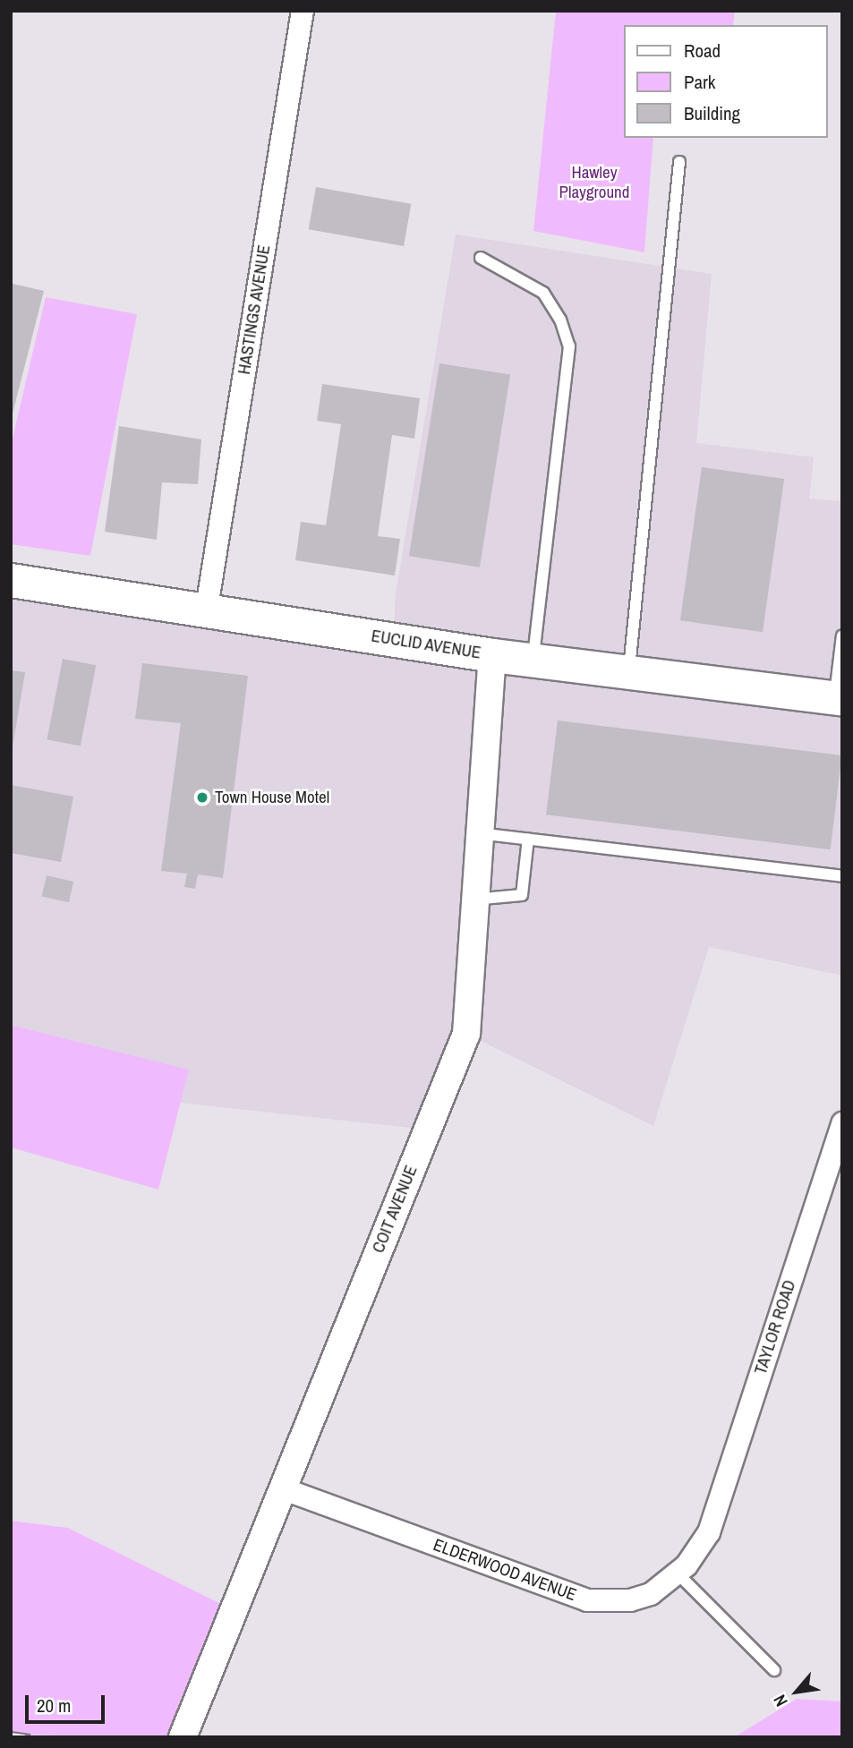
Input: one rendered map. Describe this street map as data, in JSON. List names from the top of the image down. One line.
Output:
{"streets":{"main road":["EUCLID AVENUE"],"street":["HASTINGS AVENUE","COIT AVENUE","TAYLOR ROAD","ELDERWOOD AVENUE"]},"crossings":[["HASTINGS AVENUE","EUCLID AVENUE"],["EUCLID AVENUE","COIT AVENUE"],["COIT AVENUE","ELDERWOOD AVENUE"],["TAYLOR ROAD","ELDERWOOD AVENUE"]],"parks":["Hawley Playground"],"places":["Town House Motel"],"legend":["Road","Park","Building"],"scale_bar":"20 m","north":"bottom left"}
